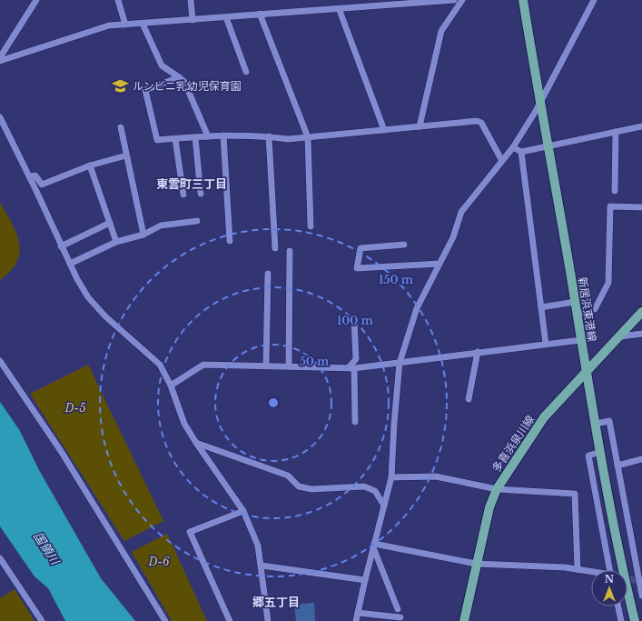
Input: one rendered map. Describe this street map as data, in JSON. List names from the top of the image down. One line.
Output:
{"streets":{"main road":["新居浜東港線","多喜浜泉川線"]},"crossings":[["新居浜東港線","多喜浜泉川線"]],"districts":["東雲町三丁目","郷五丁目"],"water":["国領川"],"parks":["D-5","D-6"],"places":{"school or university":["ルンビニ乳幼児保育園"]},"north":"top","rings":["150 m","100 m","50 m"]}
